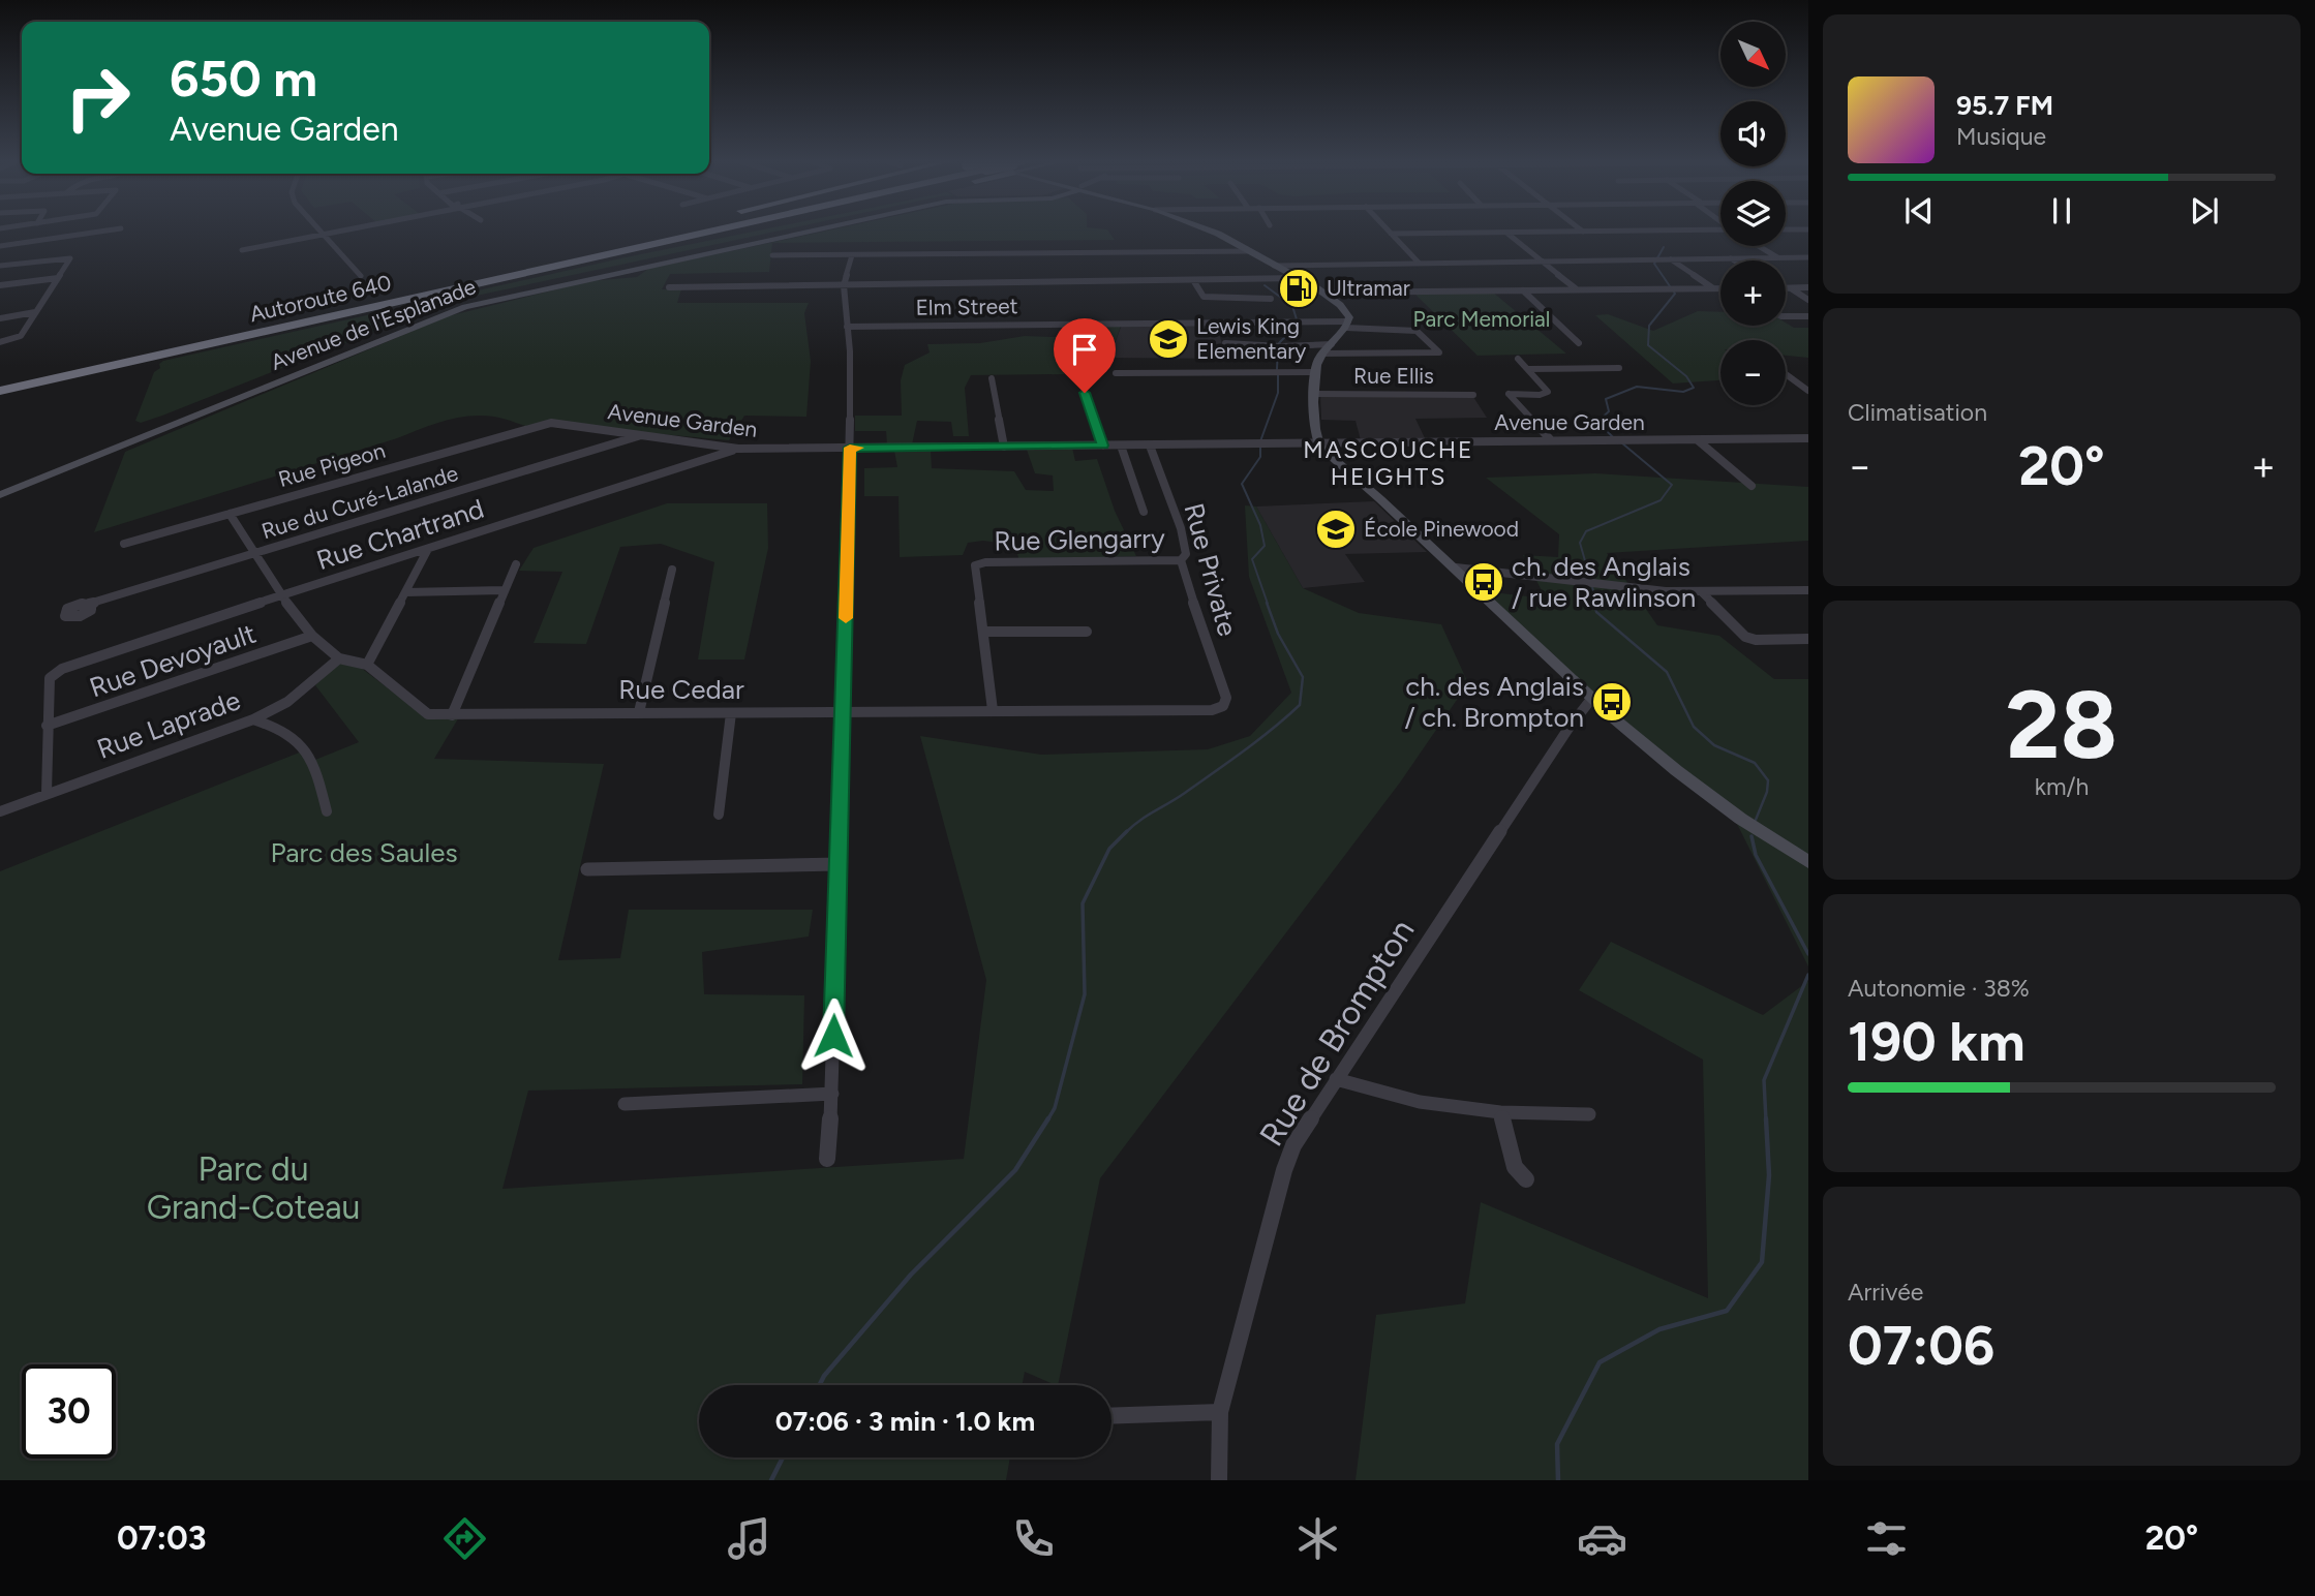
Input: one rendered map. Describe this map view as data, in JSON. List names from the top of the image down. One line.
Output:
{"streets":{"highway":["Autoroute 640"],"street":["Elm Street","Avenue de l'Esplanade","Rue Ellis","Avenue Garden","Rue Pigeon","Rue du Curé-Lalande","Rue Chartrand","Rue Glengarry","Rue Private","Rue Devoyault","Rue Cedar","Rue Laprade","Rue de Brompton"]},"crossings":[["Avenue Garden","Rue Pigeon"],["Avenue Garden","Rue du Curé-Lalande"],["Avenue Garden","Rue Chartrand"],["Avenue Garden","Rue Private"],["Rue Pigeon","Rue Cedar"],["Rue du Curé-Lalande","Rue Cedar"],["Rue Chartrand","Rue Devoyault"],["Rue Chartrand","Rue Cedar"],["Rue Glengarry","Rue Private"],["Rue Private","Rue Cedar"],["Rue Devoyault","Rue Cedar"],["Rue Cedar","Rue Laprade"]],"districts":["MASCOUCHE HEIGHTS"],"parks":["Parc Memorial","Parc des Saules","Parc du Grand-Coteau"],"places":{"fuel station":["Ultramar"],"school or university":["Lewis King Elementary","École Pinewood"],"bus stop":["ch. des Anglais / rue Rawlinson","ch. des Anglais / ch. Brompton"]},"north":"bottom right","page":{"map_buttons":["+","−"],"turn":["650 m","Avenue Garden"],"song":["95.7 FM","Musique"],"tile":["Climatisation",["28","km/h"],["Autonomie · 38%","190 km"],["Arrivée","07:06"]],"heat":["−","20°","+"],"limit":"30","trip":"07:06 · 3 min · 1.0 km","tabs":["07:03","20°"]}}
